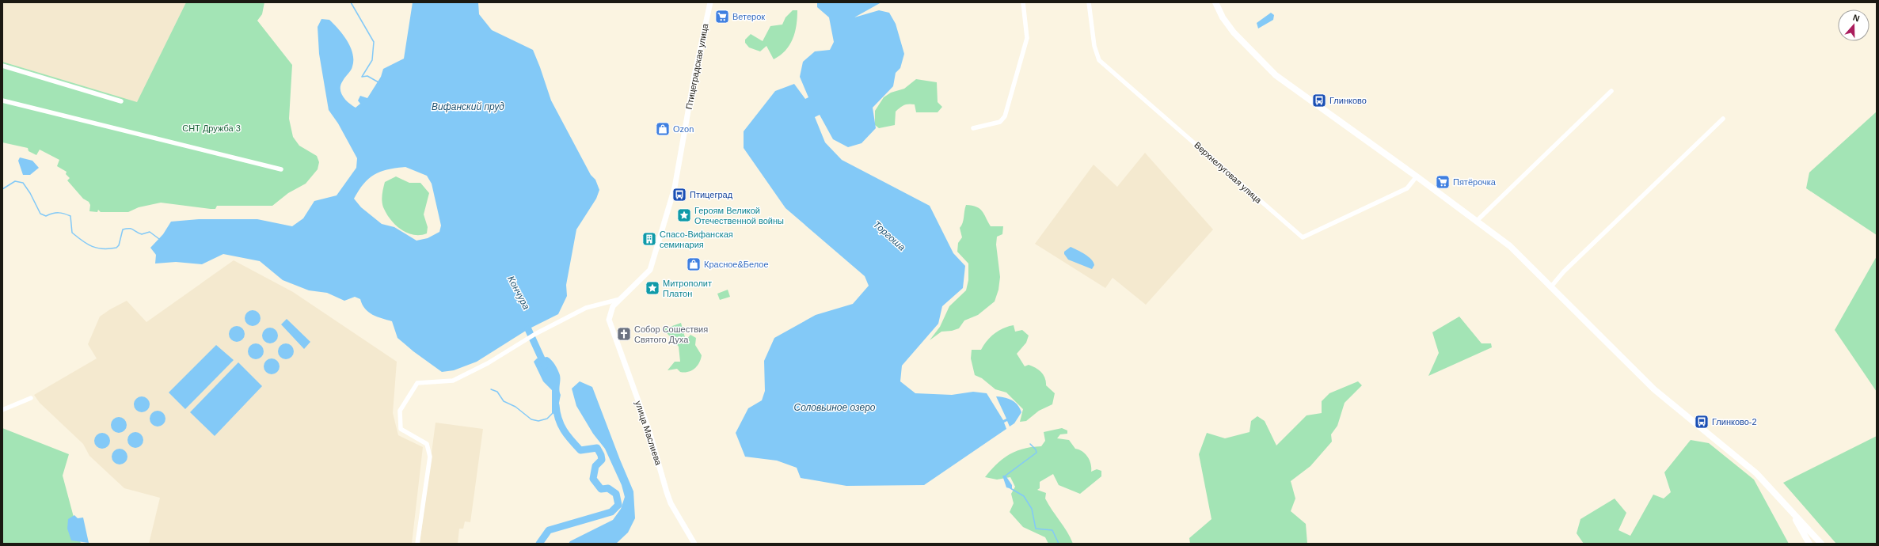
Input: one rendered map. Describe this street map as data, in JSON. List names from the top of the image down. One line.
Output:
{"streets":{"street":["Птицеградская улица","Верхнелуговая улица","улица Маслиева"]},"crossings":[["Птицеградская улица","улица Маслиева"]],"water":["Вифанский пруд","Торгоша","Кончура","Соловьиное озеро"],"parks":["СНТ Дружба 3"],"places":{"supermarket":["Ветерок","Пятёрочка"],"bus stop":["Глинково","Птицеград","Глинково-2"],"shop":["Ozon","Красное&Белое"],"place":["Героям Великой Отечественной войны","Митрополит Платон"],"building":["Спасо-Вифанская семинария"],"church":["Собор Сошествия Святого Духа"]},"north":"top"}
